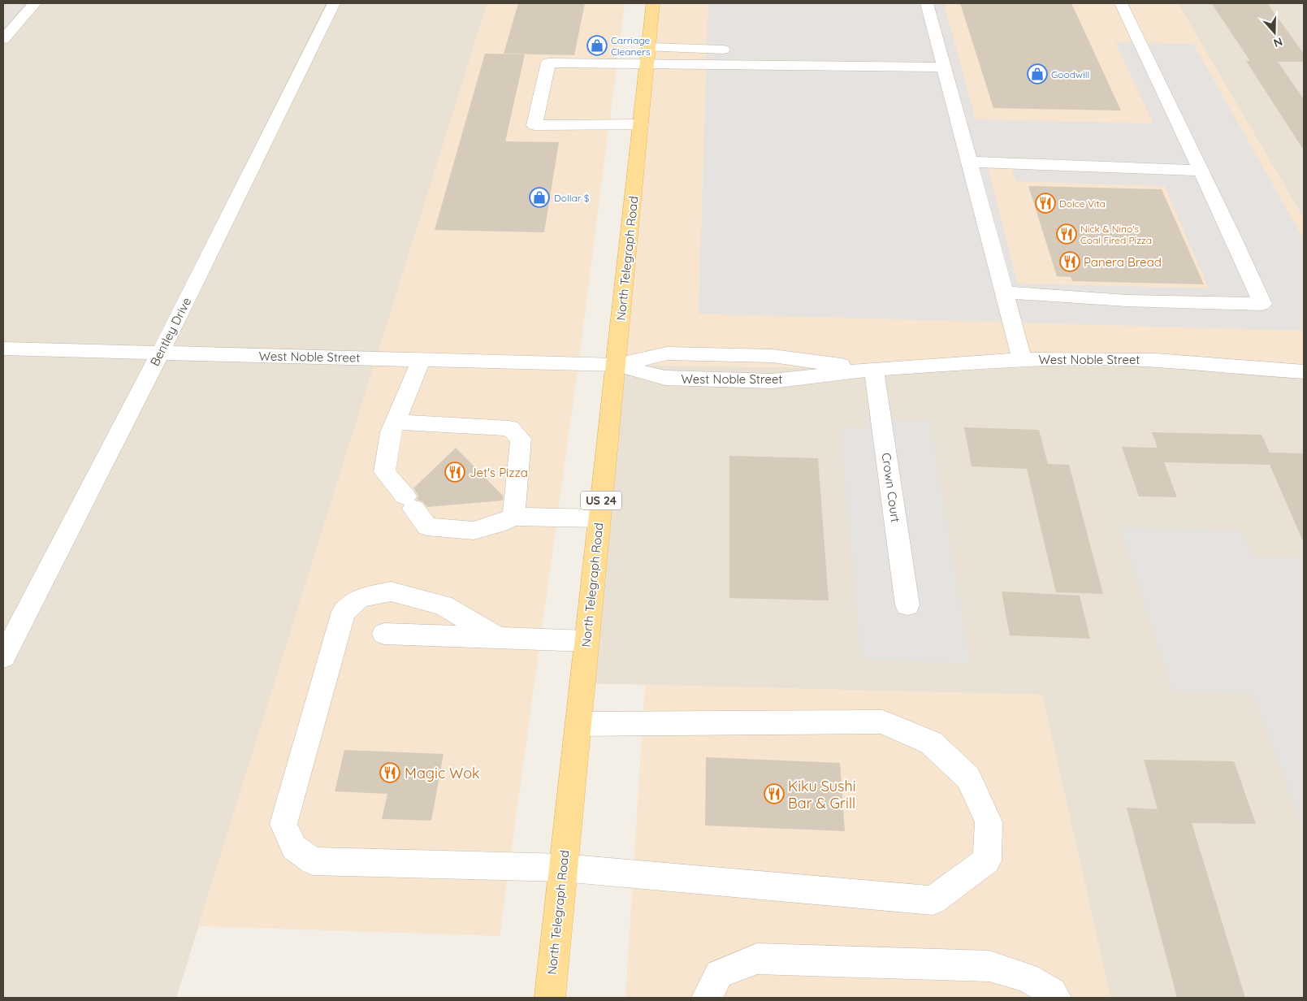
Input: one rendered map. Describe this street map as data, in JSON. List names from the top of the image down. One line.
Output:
{"streets":{"main road":["North Telegraph Road","US 24"],"street":["Bentley Drive","West Noble Street","Crown Court"]},"crossings":[["North Telegraph Road","West Noble Street"],["Bentley Drive","West Noble Street"],["West Noble Street","Crown Court"]],"places":{"shop":["Carriage Cleaners","Goodwill","Dollar $"],"restaurant":["Dolce Vita","Nick & Nino's Coal Fired Pizza","Panera Bread","Jet's Pizza","Magic Wok","Kiku Sushi Bar & Grill"]},"north":"bottom"}
